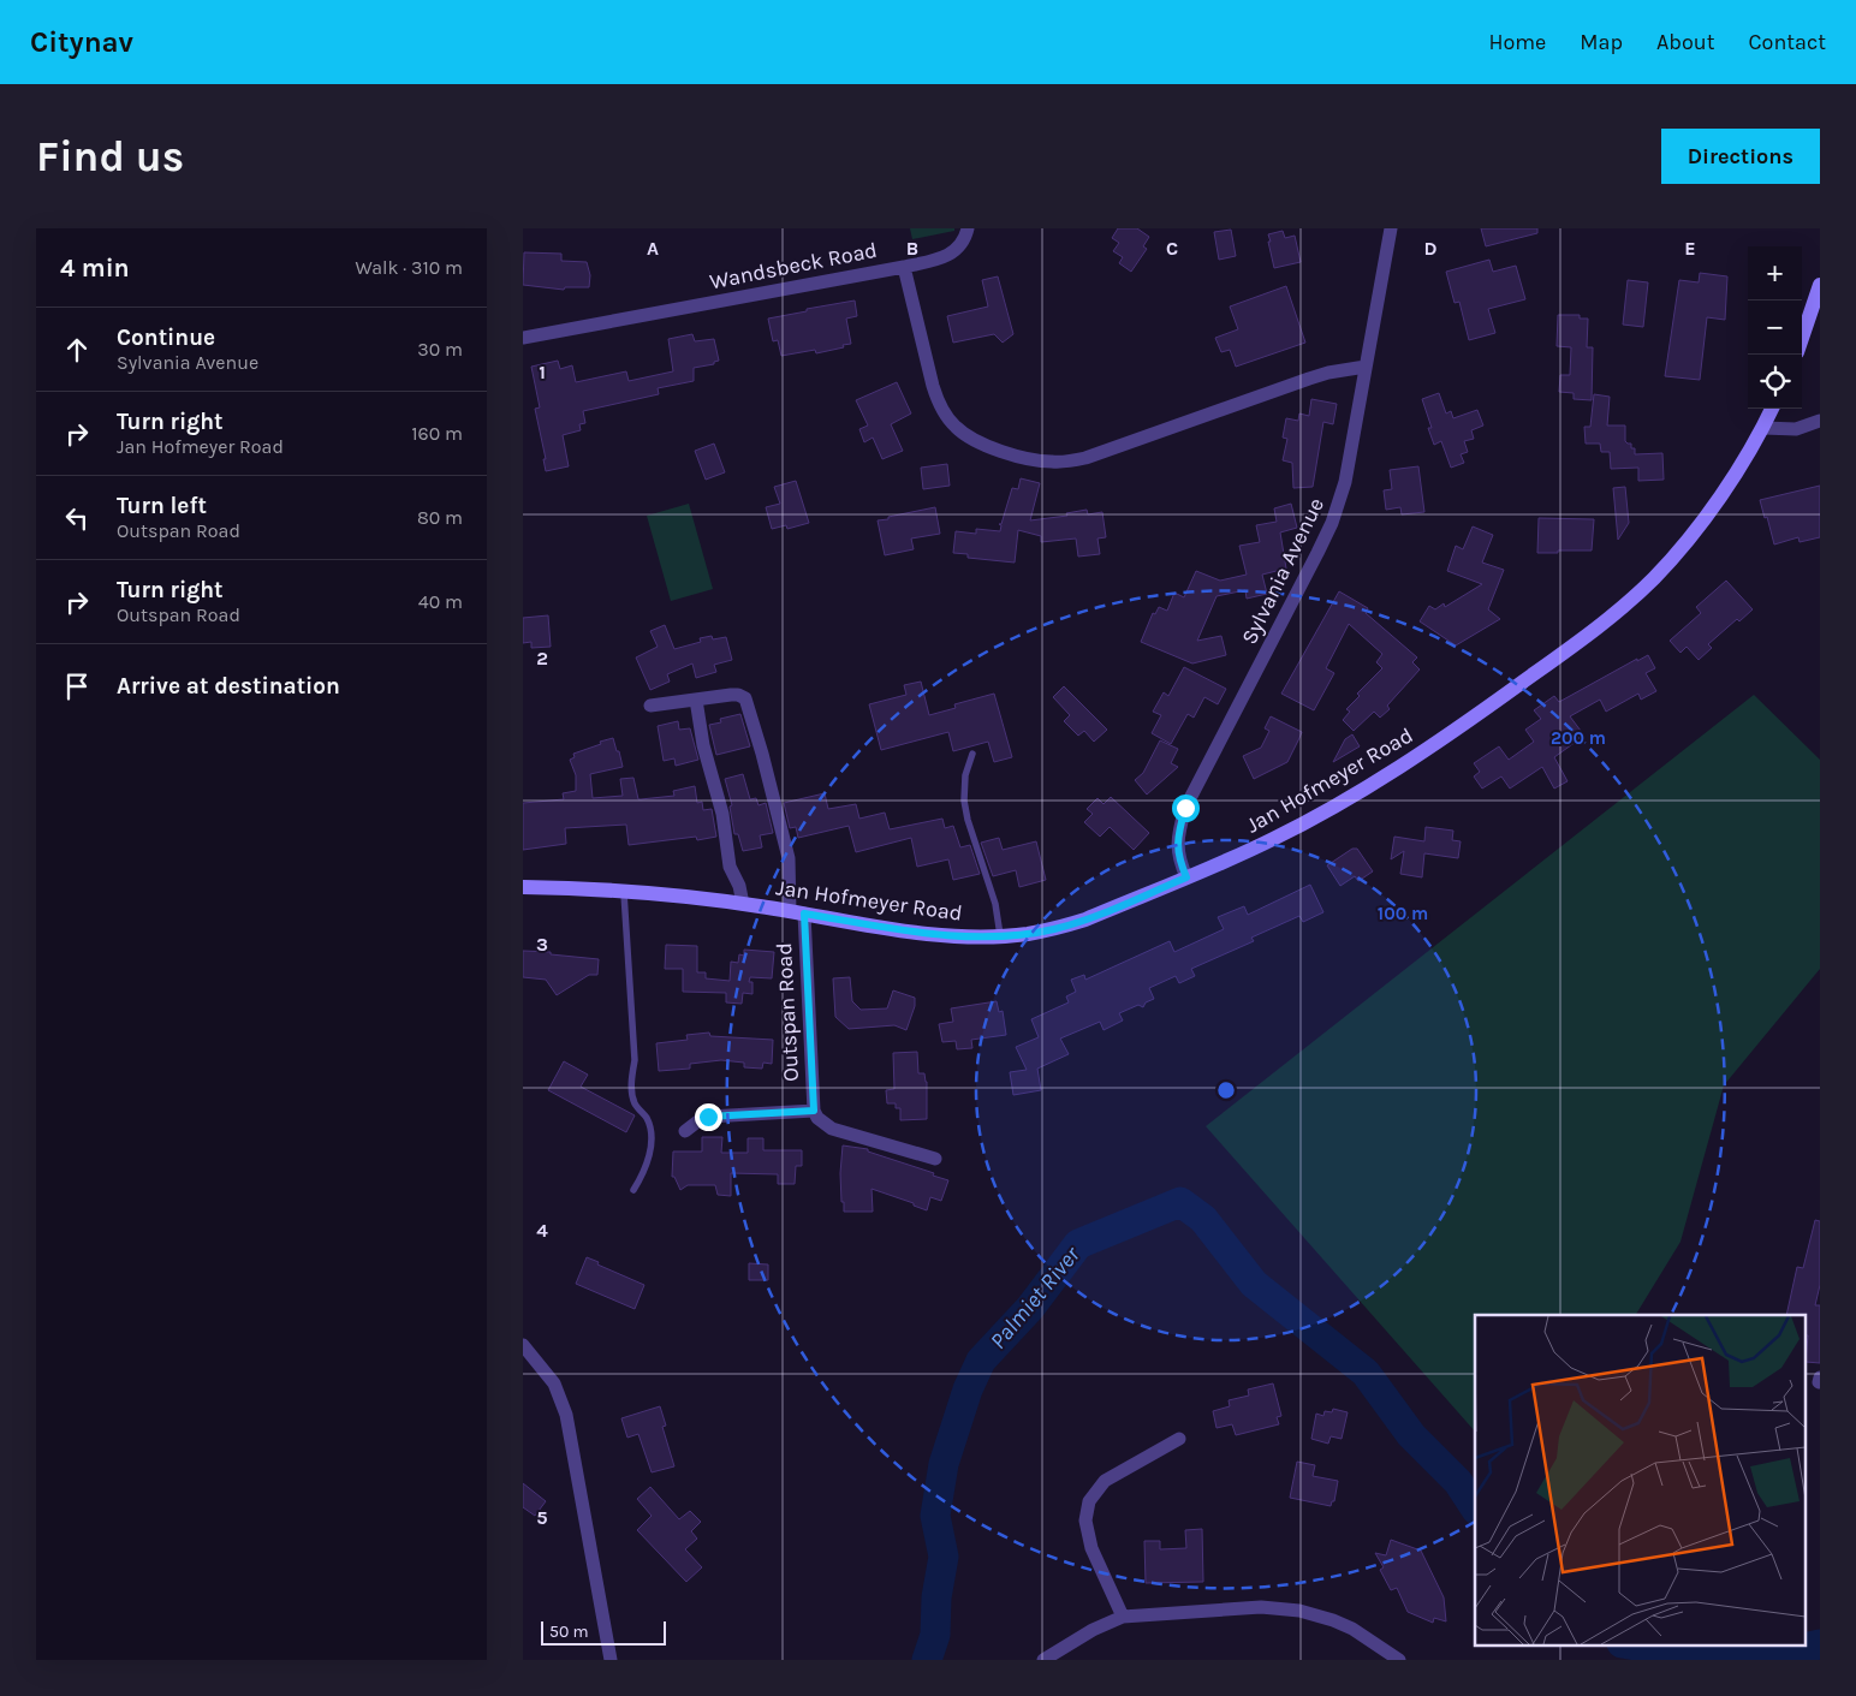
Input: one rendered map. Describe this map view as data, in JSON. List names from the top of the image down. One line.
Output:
{"streets":{"street":["Wandsbeck Road","Sylvania Avenue","Jan Hofmeyer Road","Outspan Road"]},"crossings":[["Wandsbeck Road","Sylvania Avenue"],["Sylvania Avenue","Jan Hofmeyer Road"],["Jan Hofmeyer Road","Outspan Road"]],"water":["Palmiet River"],"scale_bar":"50 m","page":{"header":"Citynav","nav":["Home","Map","About","Contact"],"buttons":"Directions","title":"Find us","heading":["4 min","Walk · 310 m"],"map_buttons":["+","−"],"list":[["Continue","Sylvania Avenue","30 m"],["Turn right","Jan Hofmeyer Road","160 m"],["Turn left","Outspan Road","80 m"],["Turn right","Outspan Road","40 m"],"Arrive at destination"],"scale":"50 m"},"grid":{"columns":["A","B","C","D","E"],"rows":["1","2","3","4","5"]},"rings":["200 m","100 m"]}
